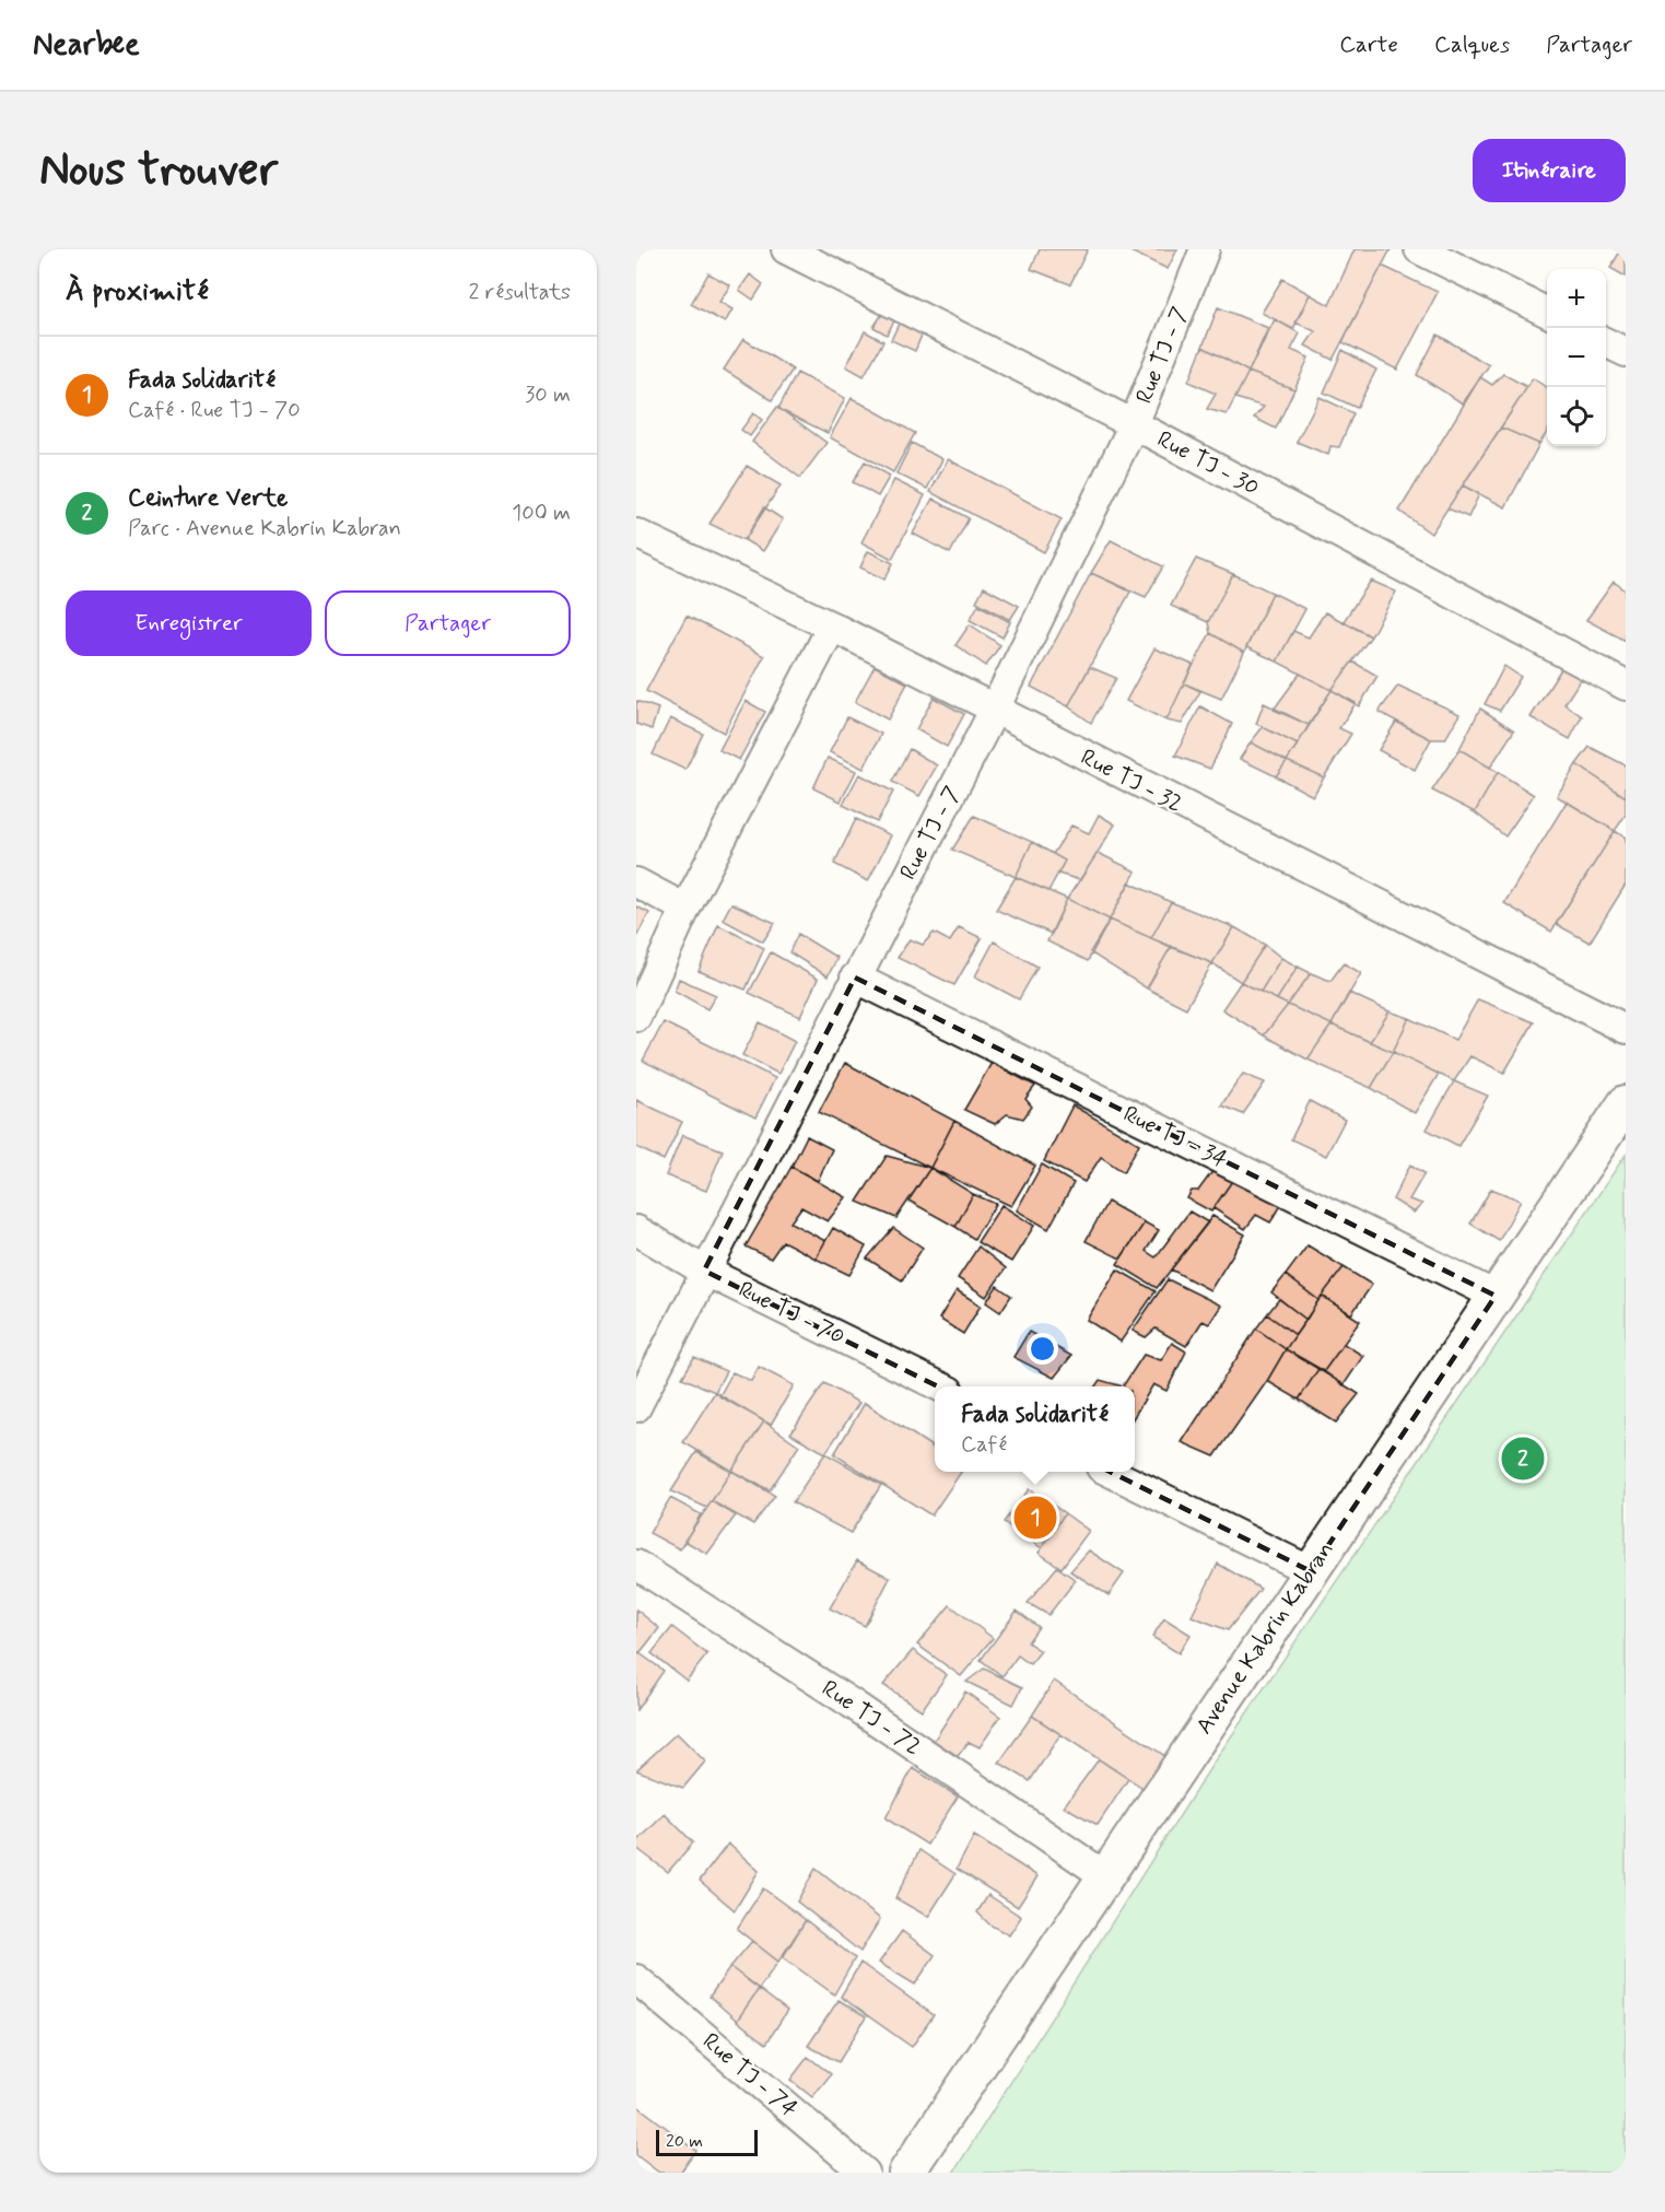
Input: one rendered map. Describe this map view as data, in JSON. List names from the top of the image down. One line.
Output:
{"streets":{"street":["Rue TJ - 7","Rue TJ - 30","Rue TJ - 32","Rue TJ - 34","Rue TJ - 70","Avenue Kabrin Kabran","Rue TJ - 72","Rue TJ - 74"]},"crossings":[["Rue TJ - 7","Rue TJ - 30"],["Rue TJ - 7","Rue TJ - 32"],["Rue TJ - 7","Rue TJ - 34"],["Rue TJ - 7","Rue TJ - 70"],["Rue TJ - 34","Avenue Kabrin Kabran"],["Avenue Kabrin Kabran","Rue TJ - 72"]],"scale_bar":"20 m","page":{"header":"Nearbee","nav":["Carte","Calques","Partager"],"buttons":["Itinéraire",["Enregistrer","Partager"]],"title":"Nous trouver","heading":["À proximité","2 résultats"],"map_buttons":["+","−"],"list":[{"mark":"1","name":"Fada solidarité","note":"Café · Rue TJ - 70","value":"30 m"},{"mark":"2","name":"Ceinture Verte","note":"Parc · Avenue Kabrin Kabran","value":"100 m"}],"popup":["Fada solidarité","Café"],"pins":["2","1"],"scale":"20 m"}}
